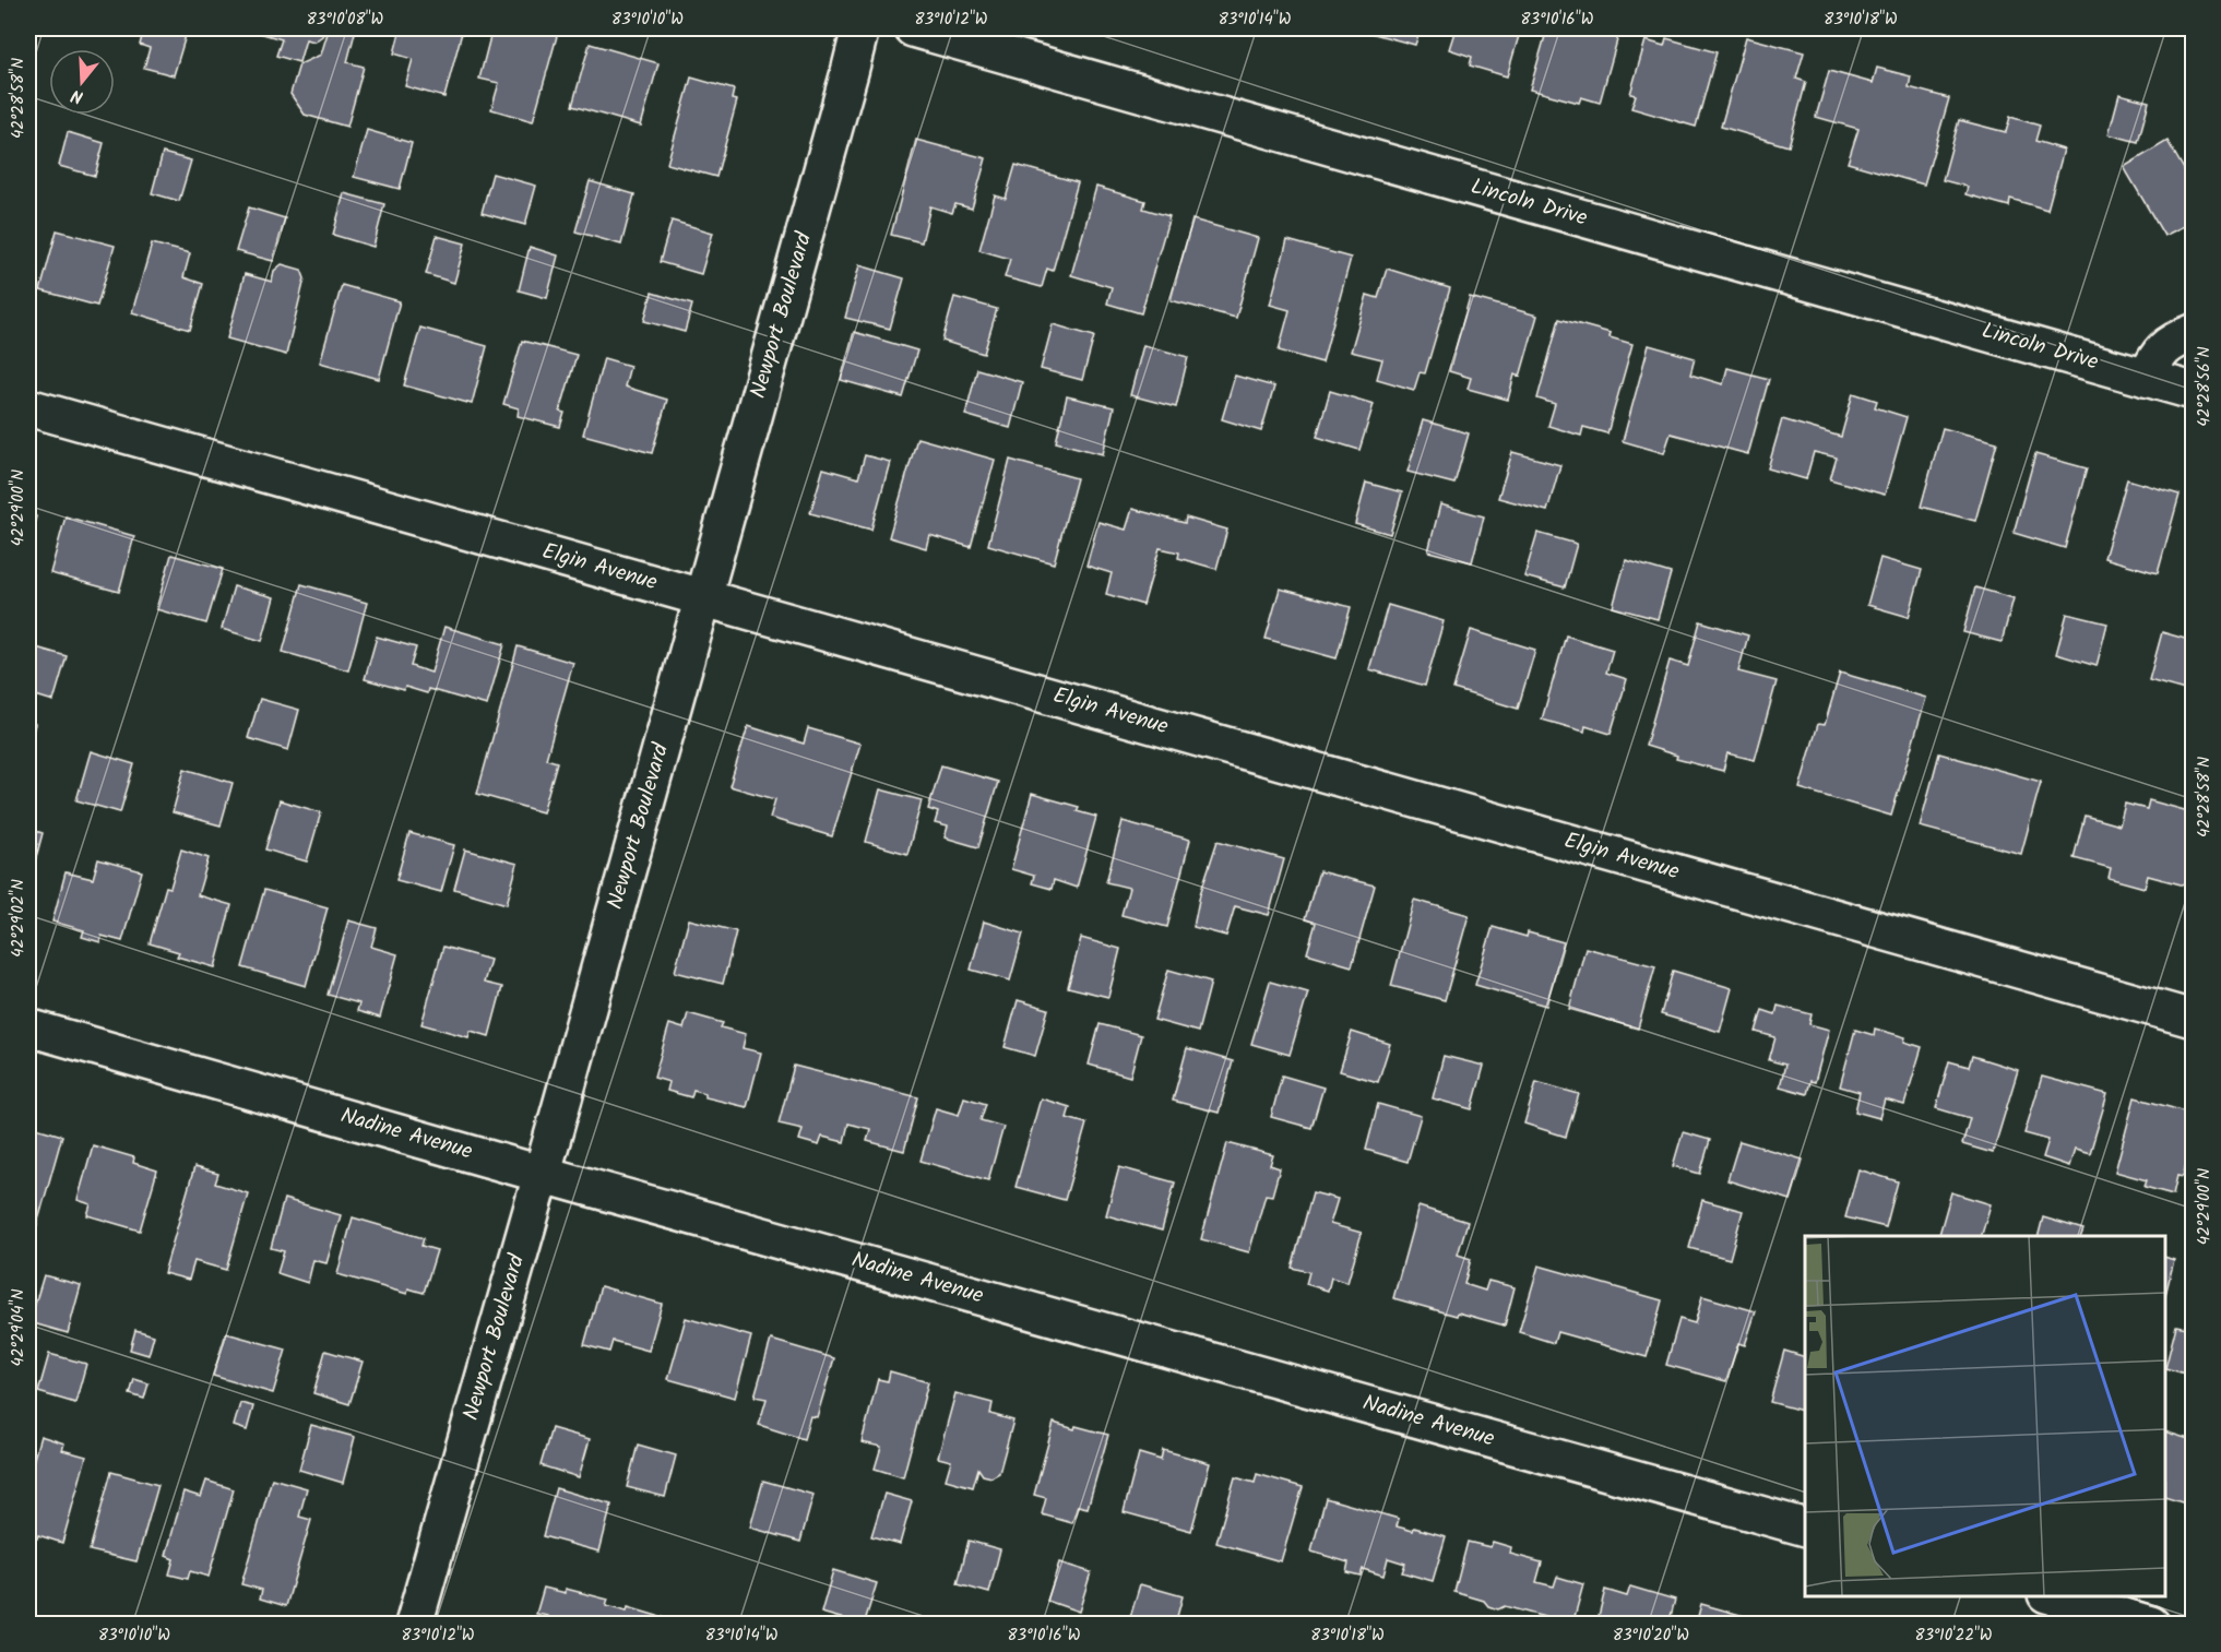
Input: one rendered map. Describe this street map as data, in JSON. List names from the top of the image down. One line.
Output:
{"streets":{"street":["Lincoln Drive","Newport Boulevard","Elgin Avenue","Nadine Avenue"]},"crossings":[["Newport Boulevard","Elgin Avenue"],["Newport Boulevard","Nadine Avenue"]],"north":"bottom","coordinates":["83°10'08\"W","83°10'10\"W","83°10'12\"W","83°10'14\"W","83°10'16\"W","83°10'18\"W","42°28'58\"N","42°28'56\"N","42°29'00\"N","42°29'02\"N","42°29'04\"N","83°10'20\"W","83°10'22\"W"]}
